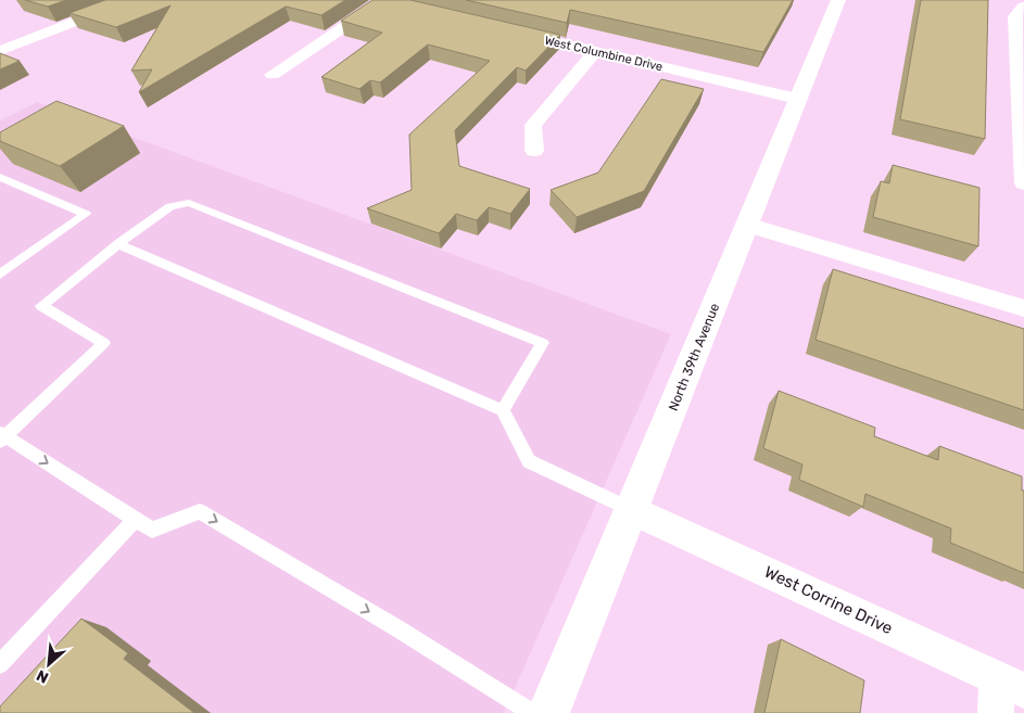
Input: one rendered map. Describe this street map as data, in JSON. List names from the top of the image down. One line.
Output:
{"streets":{"street":["West Columbine Drive","North 39th Avenue","West Corrine Drive"]},"crossings":[["West Columbine Drive","North 39th Avenue"],["North 39th Avenue","West Corrine Drive"]],"north":"bottom left"}
